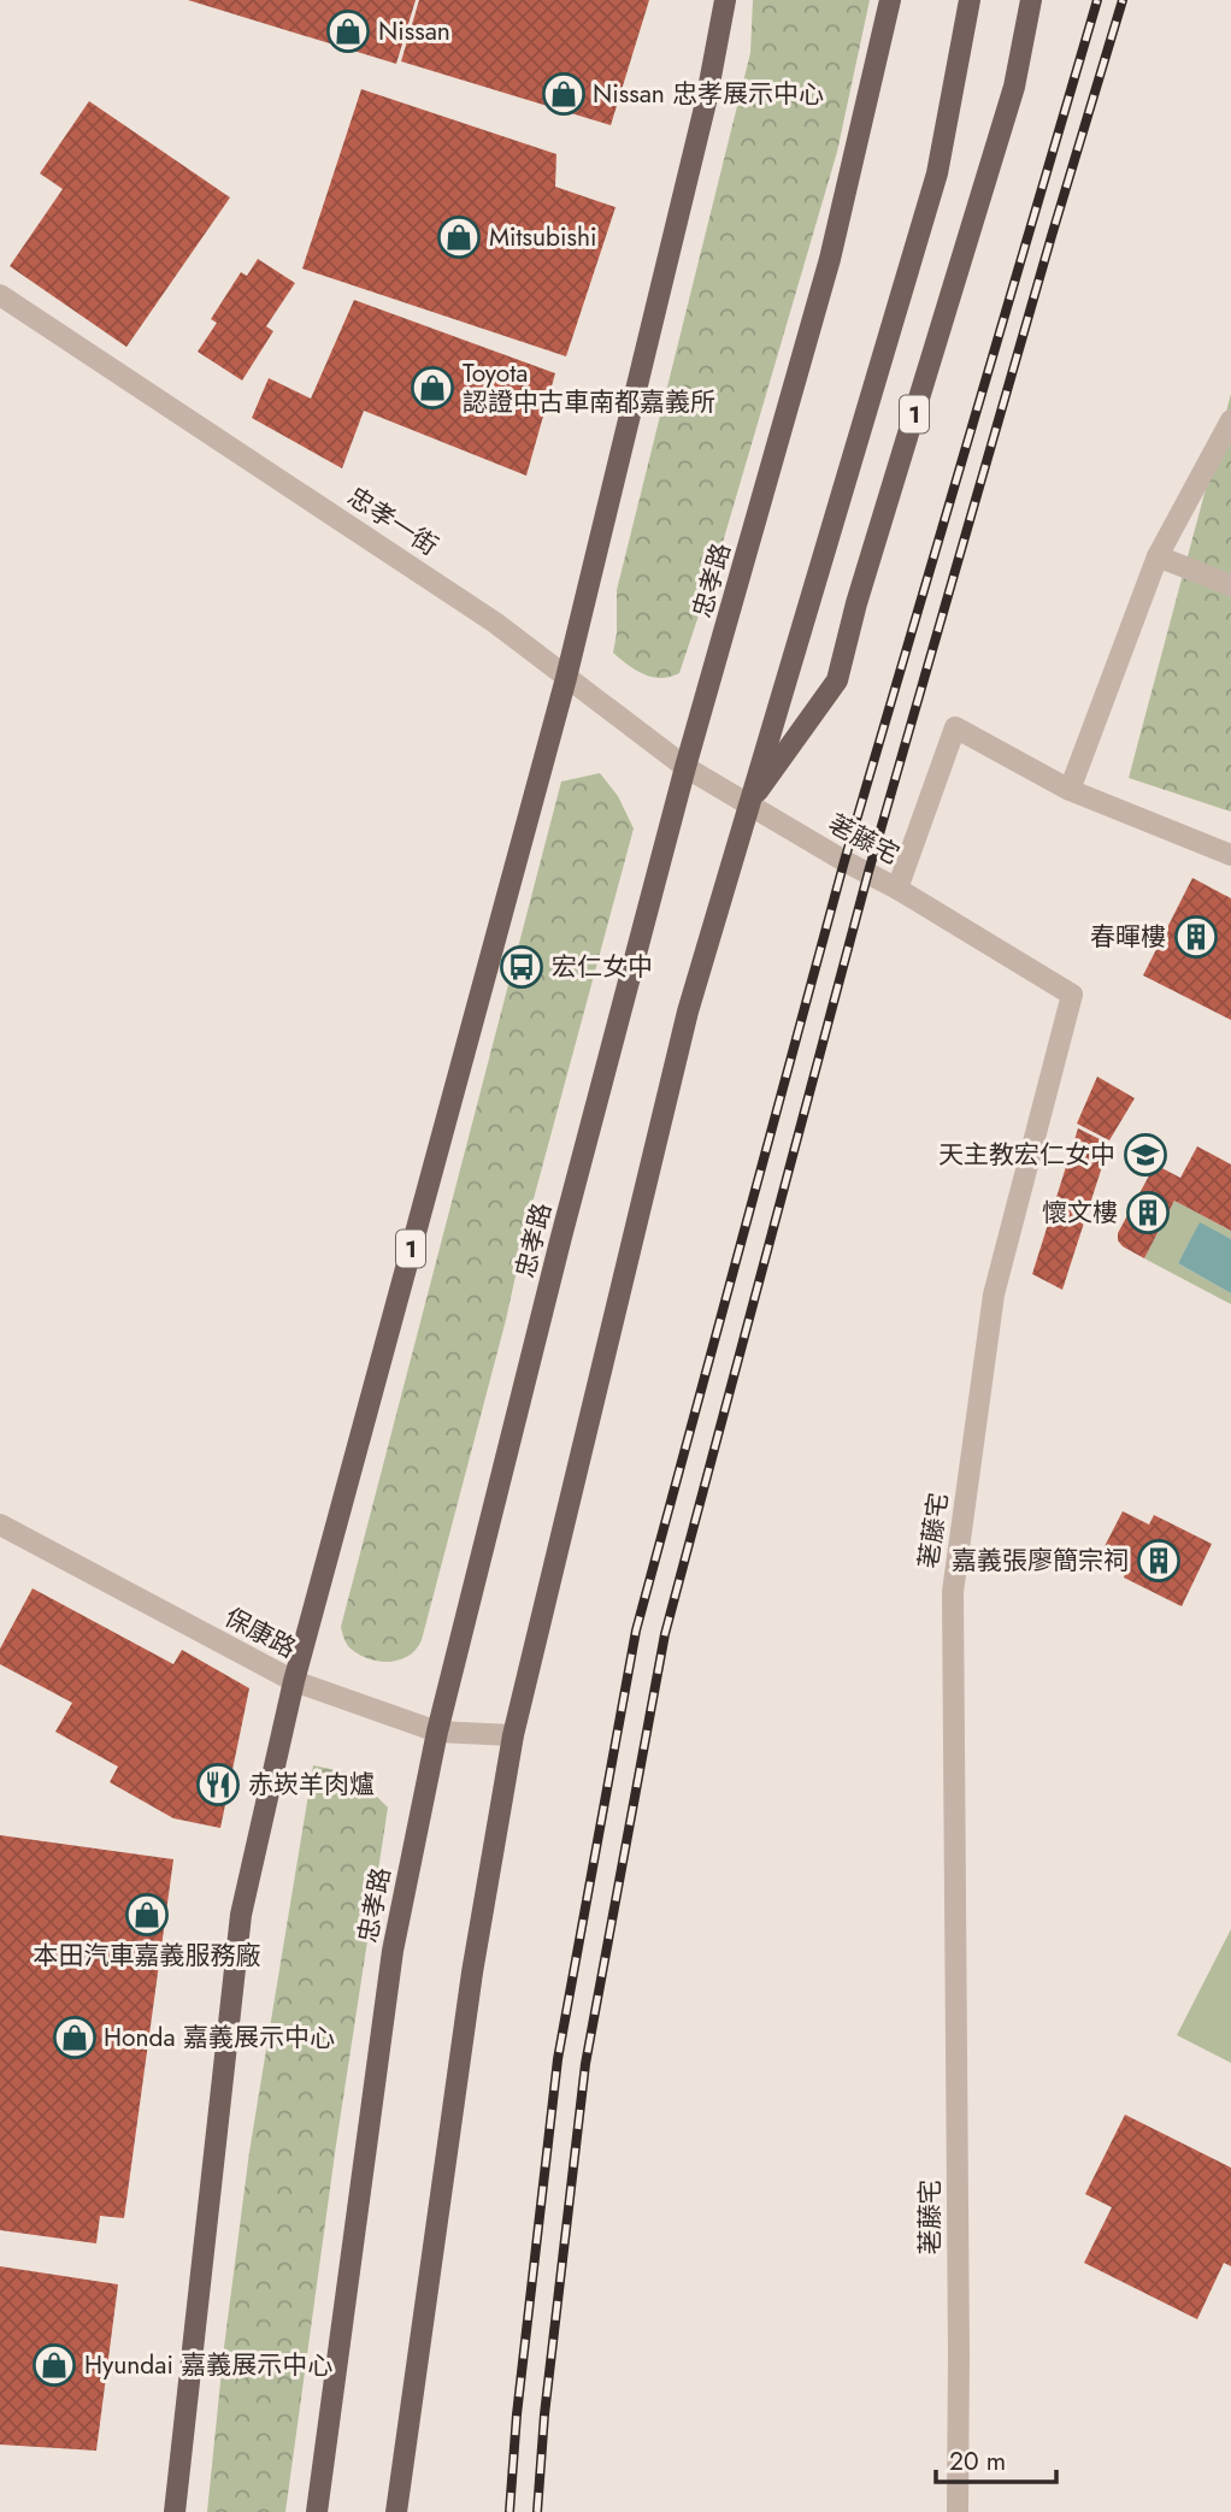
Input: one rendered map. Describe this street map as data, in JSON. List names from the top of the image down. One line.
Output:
{"streets":{"main road":["1","忠孝路"],"street":["忠孝一街","荖藤宅","保康路"]},"crossings":[["1","忠孝一街"],["1","荖藤宅"],["1","保康路"],["忠孝一街","忠孝路"],["忠孝一街","荖藤宅"],["忠孝路","保康路"]],"places":{"shop":["Nissan","Nissan 忠孝展示中心","Mitsubishi","Toyota 認證中古車南都嘉義所","本田汽車嘉義服務廠","Honda 嘉義展示中心","Hyundai 嘉義展示中心"],"building":["春暉樓","懷文樓","嘉義張廖簡宗祠"],"bus stop":["宏仁女中"],"school or university":["天主教宏仁女中"],"restaurant":["赤崁羊肉爐"]},"scale_bar":"20 m"}
